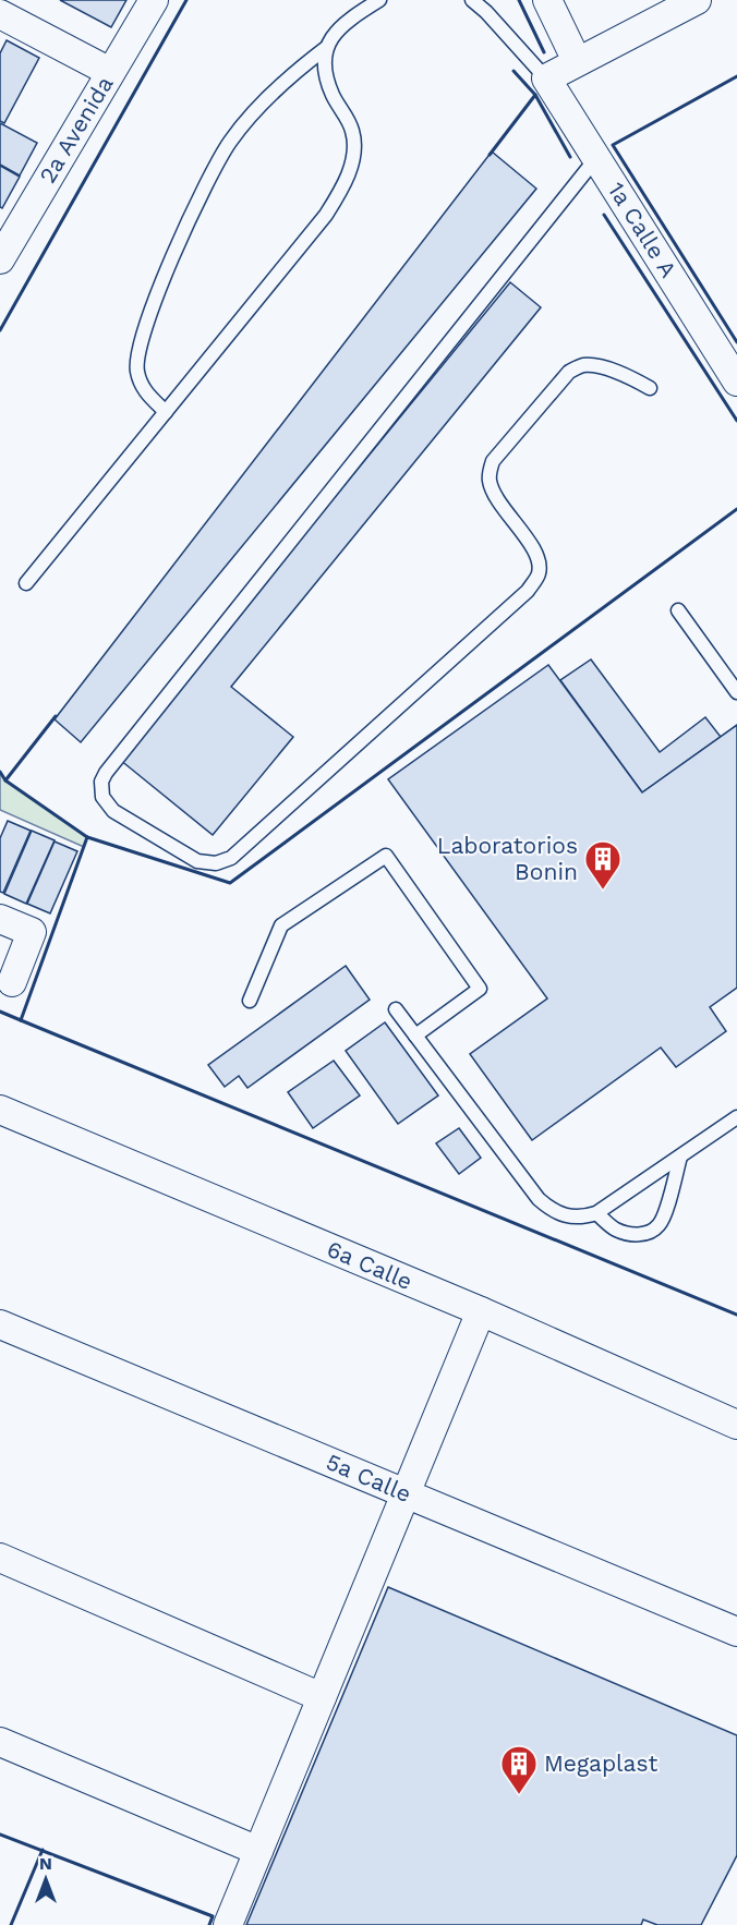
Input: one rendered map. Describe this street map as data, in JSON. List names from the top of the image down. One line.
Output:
{"streets":{"street":["2a Avenida","1a Calle A","6a Calle","5a Calle"]},"places":{"building":["Laboratorios Bonin","Megaplast"]},"north":"top"}
